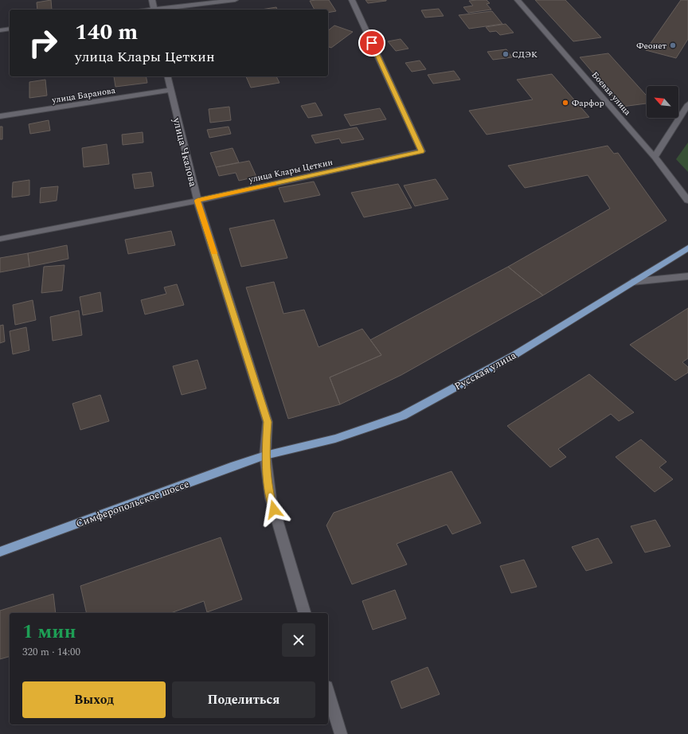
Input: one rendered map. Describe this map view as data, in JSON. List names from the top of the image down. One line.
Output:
{"streets":{"main road":["Русская улица","Симферопольское шоссе"],"street":["Боевая улица","улица Баранова","улица Чкалова","улица Клары Цеткин"]},"crossings":[["улица Баранова","улица Чкалова"],["улица Чкалова","улица Клары Цеткин"],["улица Чкалова","Русская улица"],["улица Чкалова","Симферопольское шоссе"],["Русская улица","Симферопольское шоссе"]],"places":["Феонет","СДЭК","Фарфор"],"north":"top left","page":{"turn":["140 m","улица Клары Цеткин"],"heading":["1 мин","320 m · 14:00"],"buttons":["Выход","Поделиться"]}}
